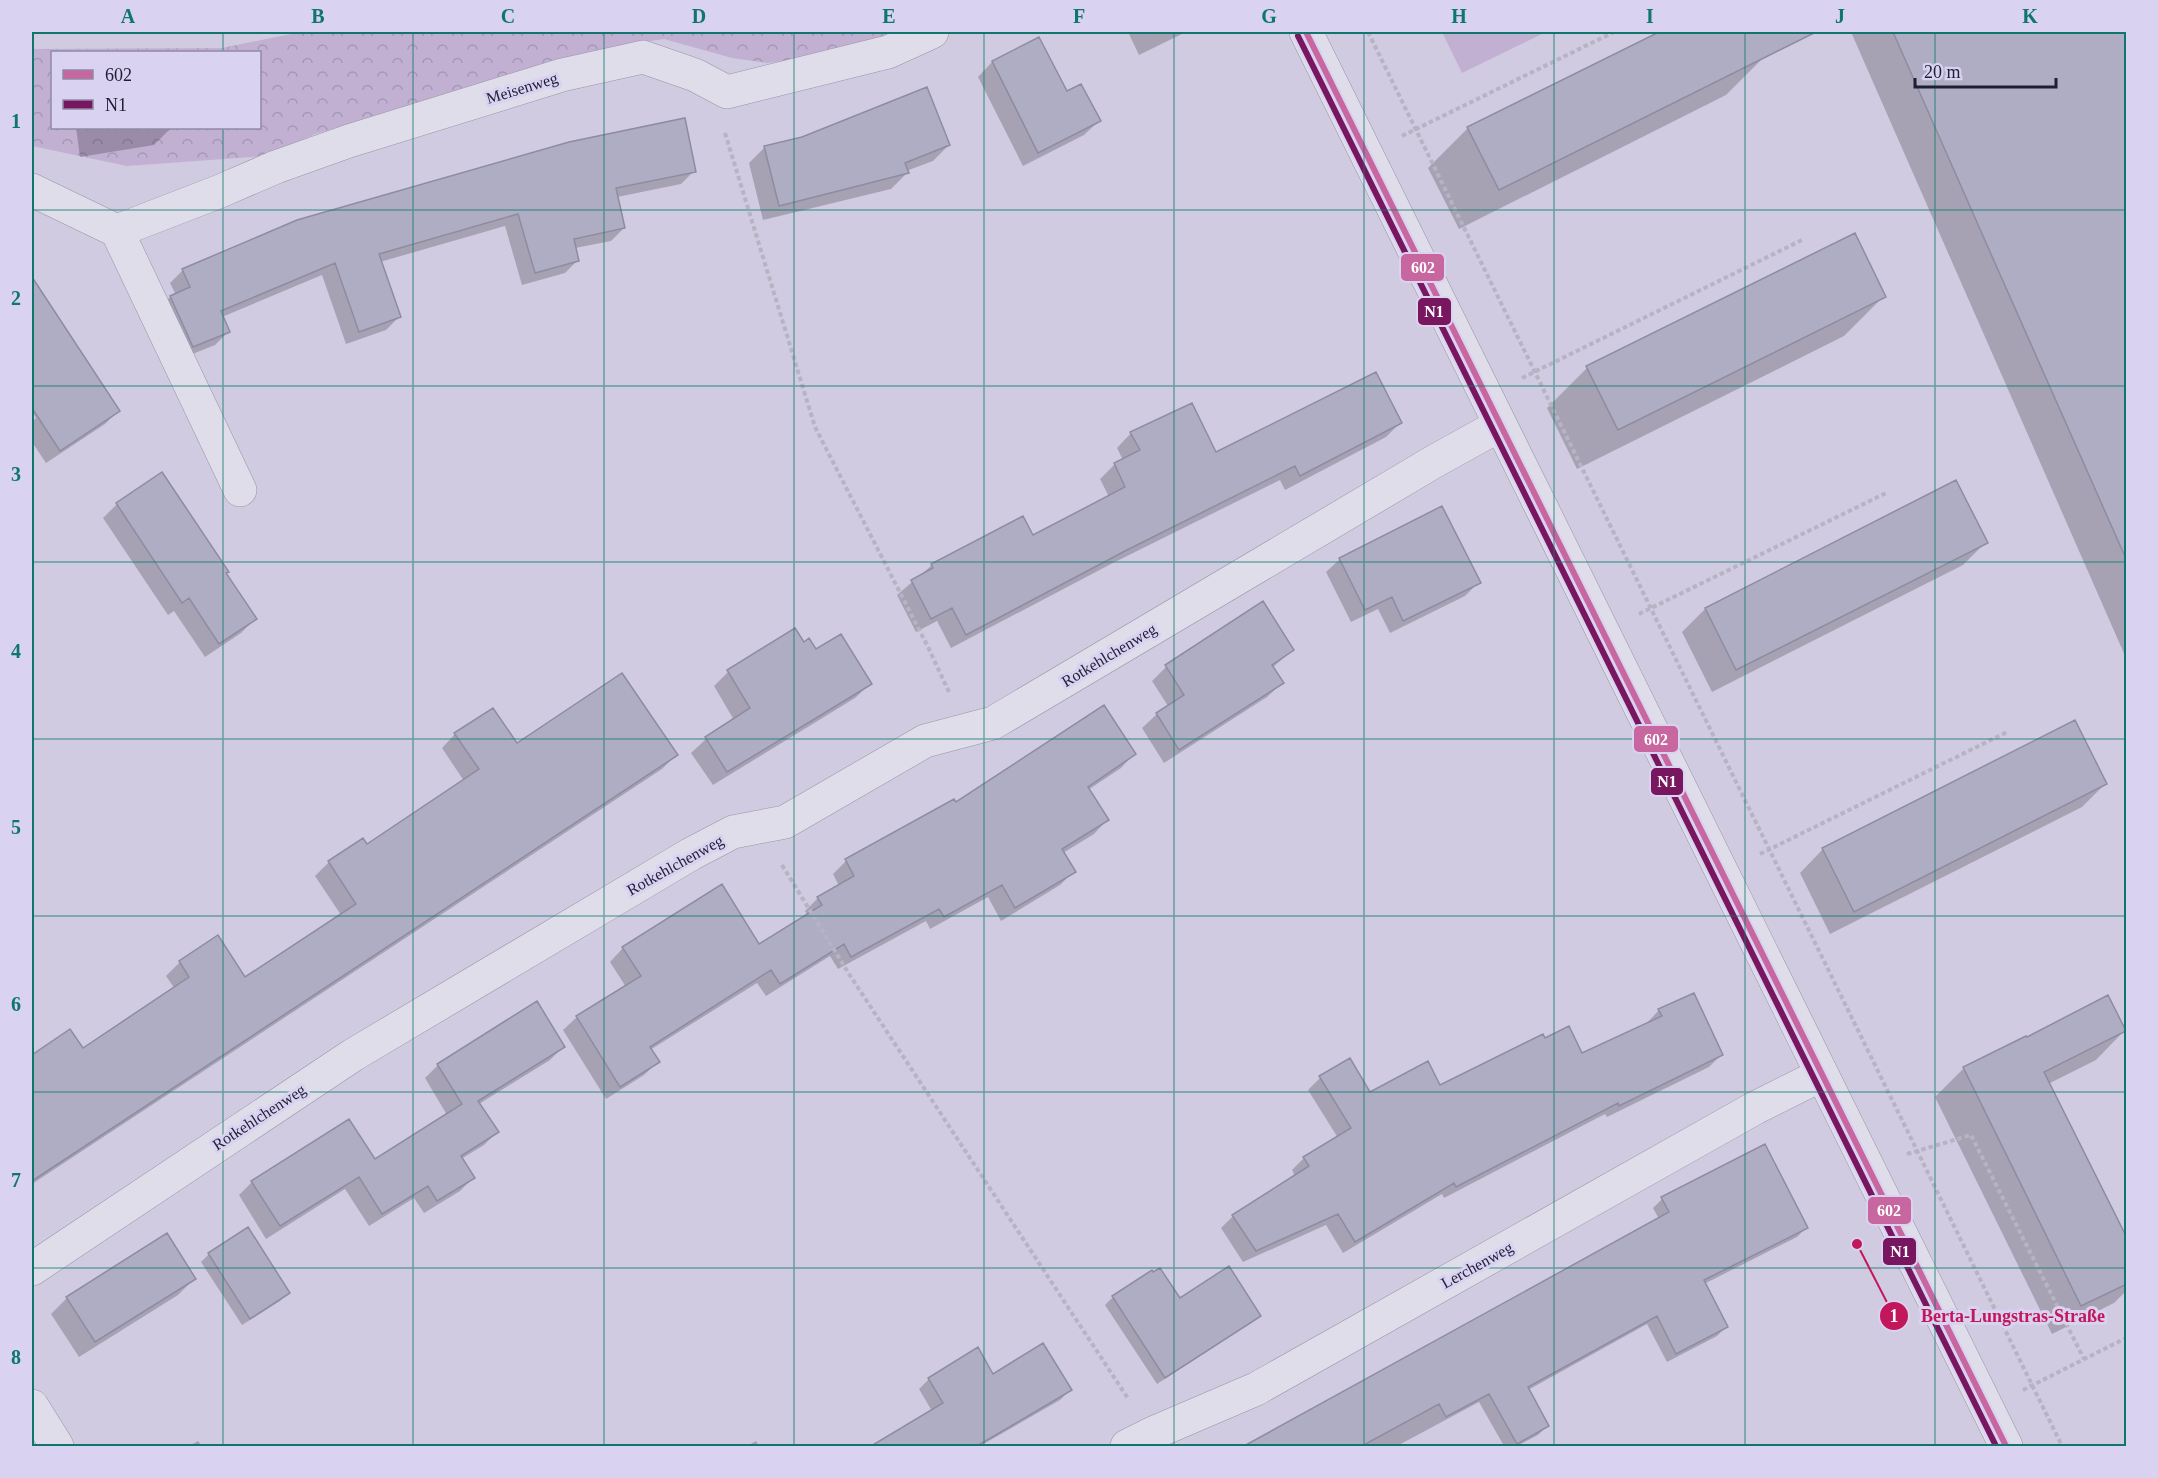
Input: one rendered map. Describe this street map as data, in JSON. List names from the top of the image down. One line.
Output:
{"streets":{"street":["Meisenweg","Rotkehlchenweg","Lerchenweg"]},"places":["Berta-Lungstras-Straße"],"lines":["transit line 602","transit line N1"],"legend":["602","N1"],"scale_bar":"20 m","grid":{"columns":["A","B","C","D","E","F","G","H","I","J","K"],"rows":["1","2","3","4","5","6","7","8"]}}
